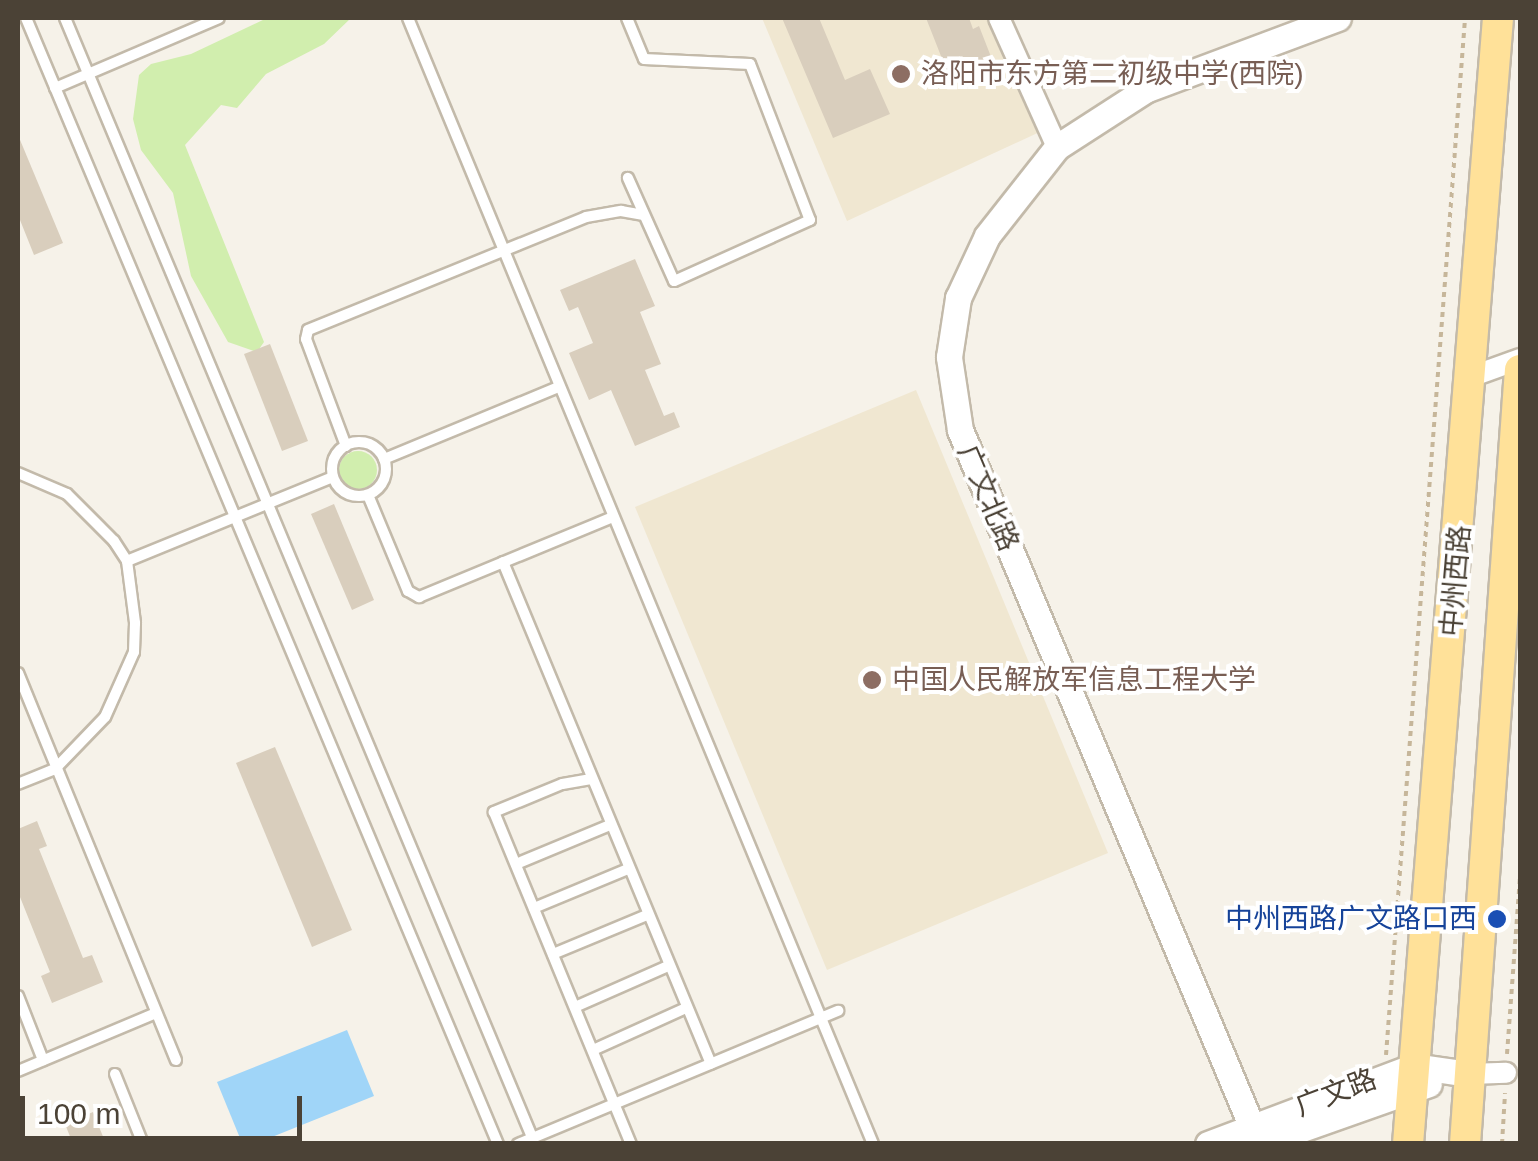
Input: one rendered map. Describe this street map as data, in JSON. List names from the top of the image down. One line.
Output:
{"streets":{"main road":["中州西路"],"street":["广文北路","广文路"]},"crossings":[["广文北路","广文路"],["中州西路","广文路"]],"places":["洛阳市东方第二初级中学(西院)","中国人民解放军信息工程大学","中州西路广文路口西"],"scale_bar":"100 m"}
